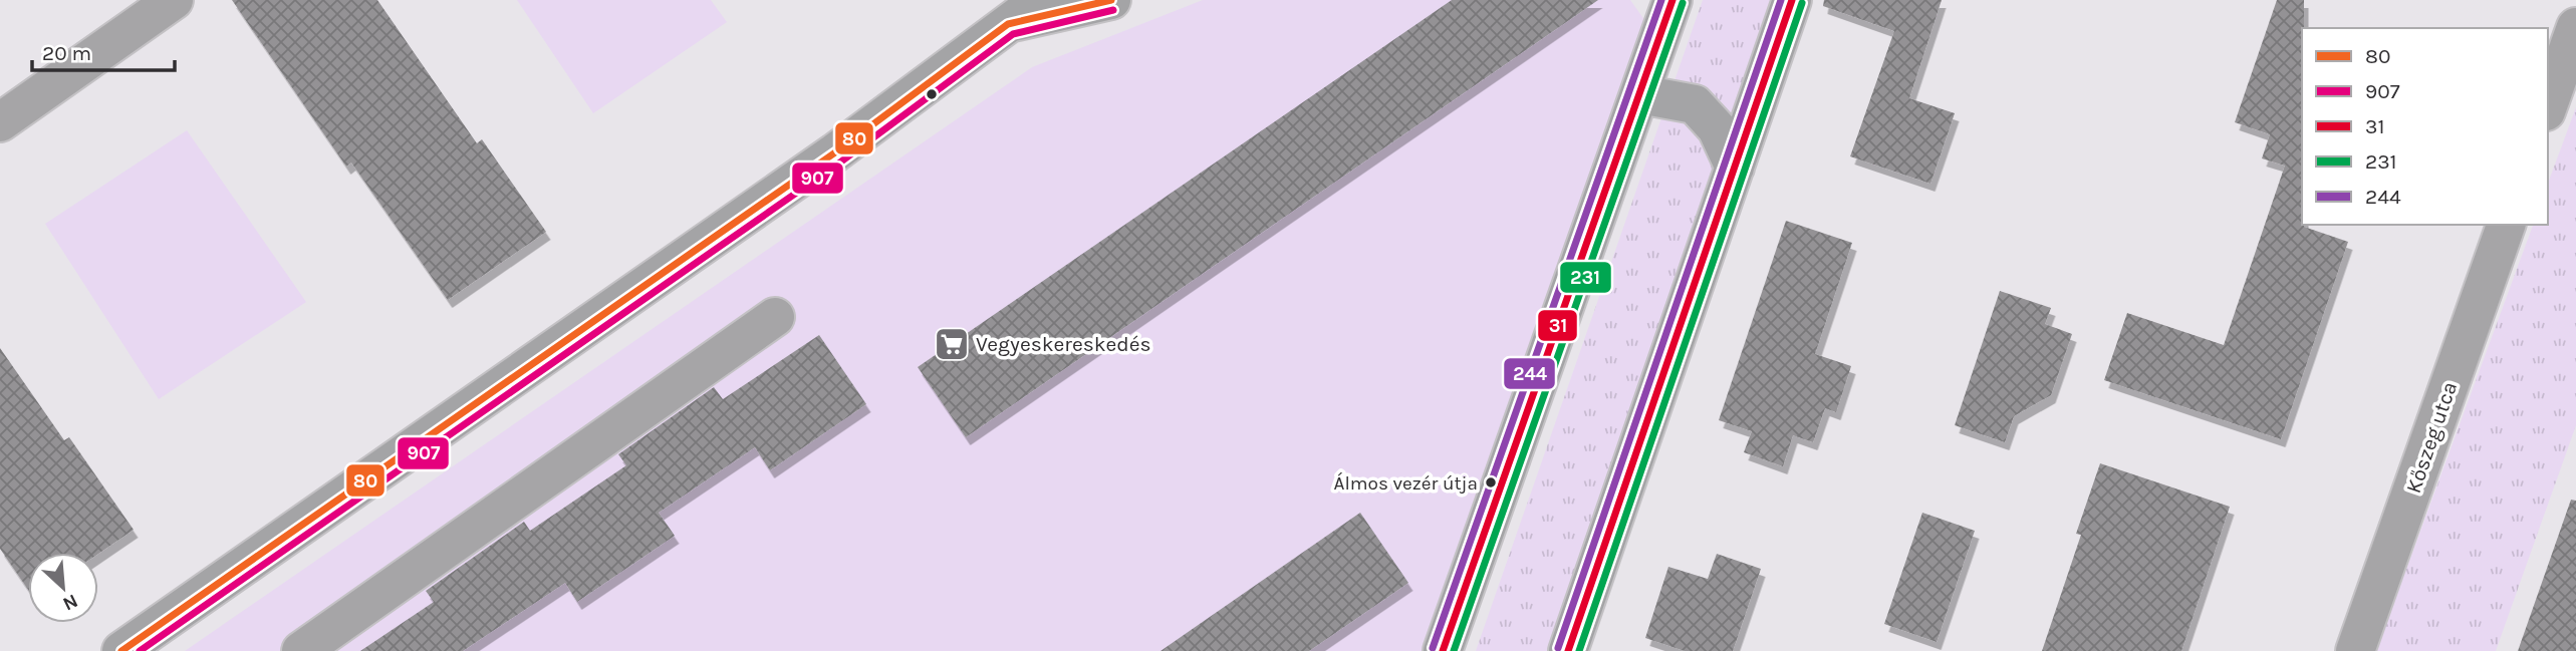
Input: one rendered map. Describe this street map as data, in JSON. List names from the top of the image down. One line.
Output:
{"streets":{"street":["Kőszeg utca"]},"places":{"supermarket":["Vegyeskereskedés"],"other":["Álmos vezér útja"]},"lines":["transit line 80","transit line 31","transit line 244","transit line 231","transit line 907"],"legend":["80","907","31","231","244"],"scale_bar":"20 m","north":"bottom right"}
